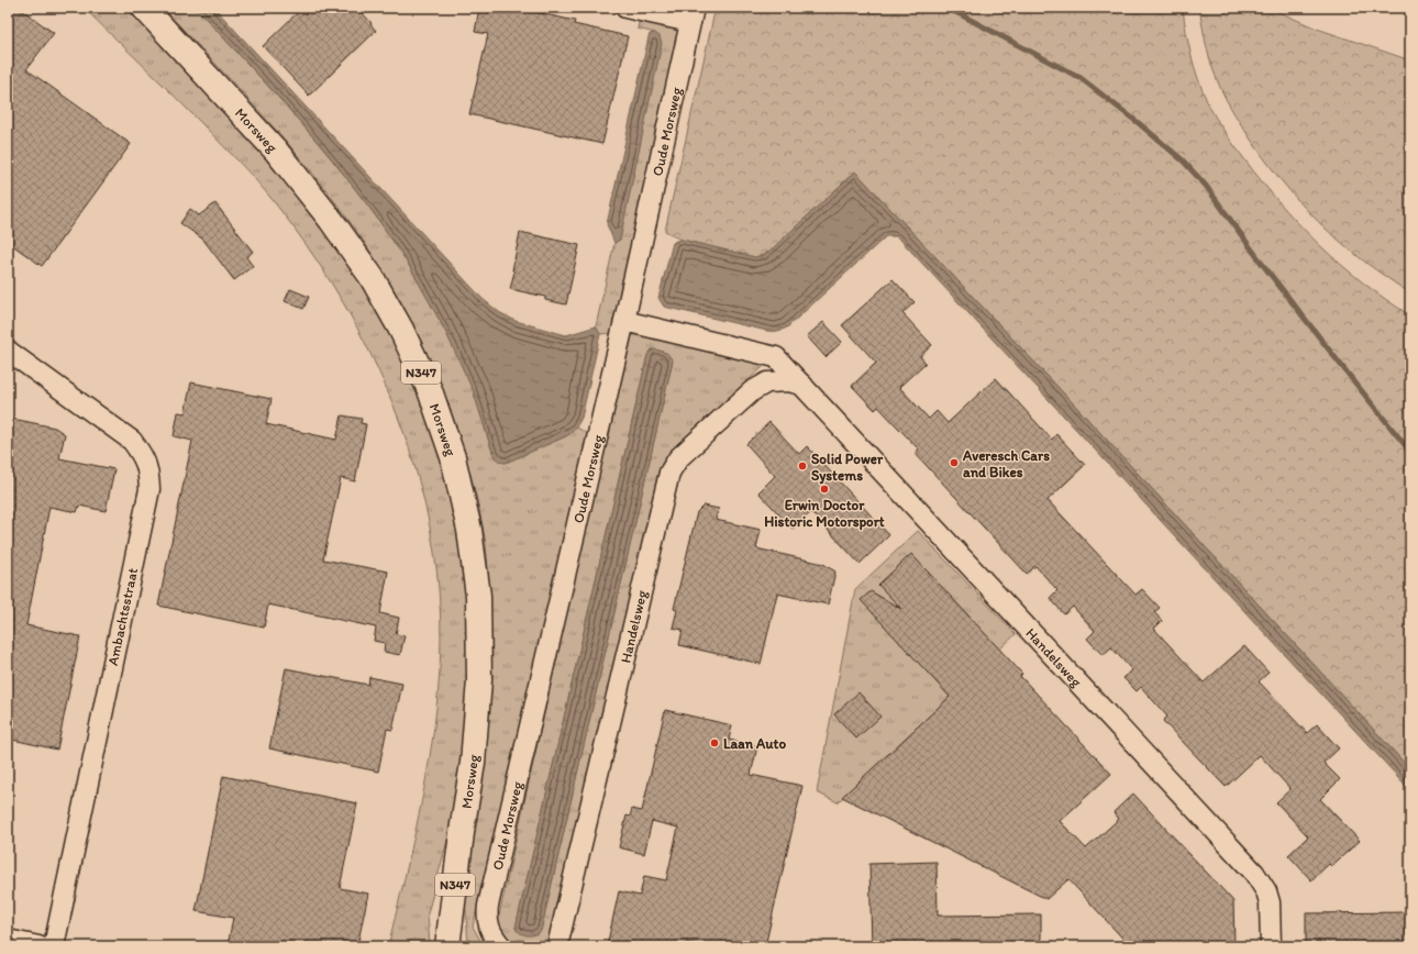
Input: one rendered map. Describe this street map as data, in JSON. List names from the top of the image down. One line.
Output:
{"streets":{"main road":["Morsweg","N347"],"street":["Oude Morsweg","Ambachtsstraat","Handelsweg"]},"crossings":[["Oude Morsweg","Handelsweg"]],"places":["Averesch Cars and Bikes","Solid Power Systems","Erwin Doctor Historic Motorsport","Laan Auto"]}
